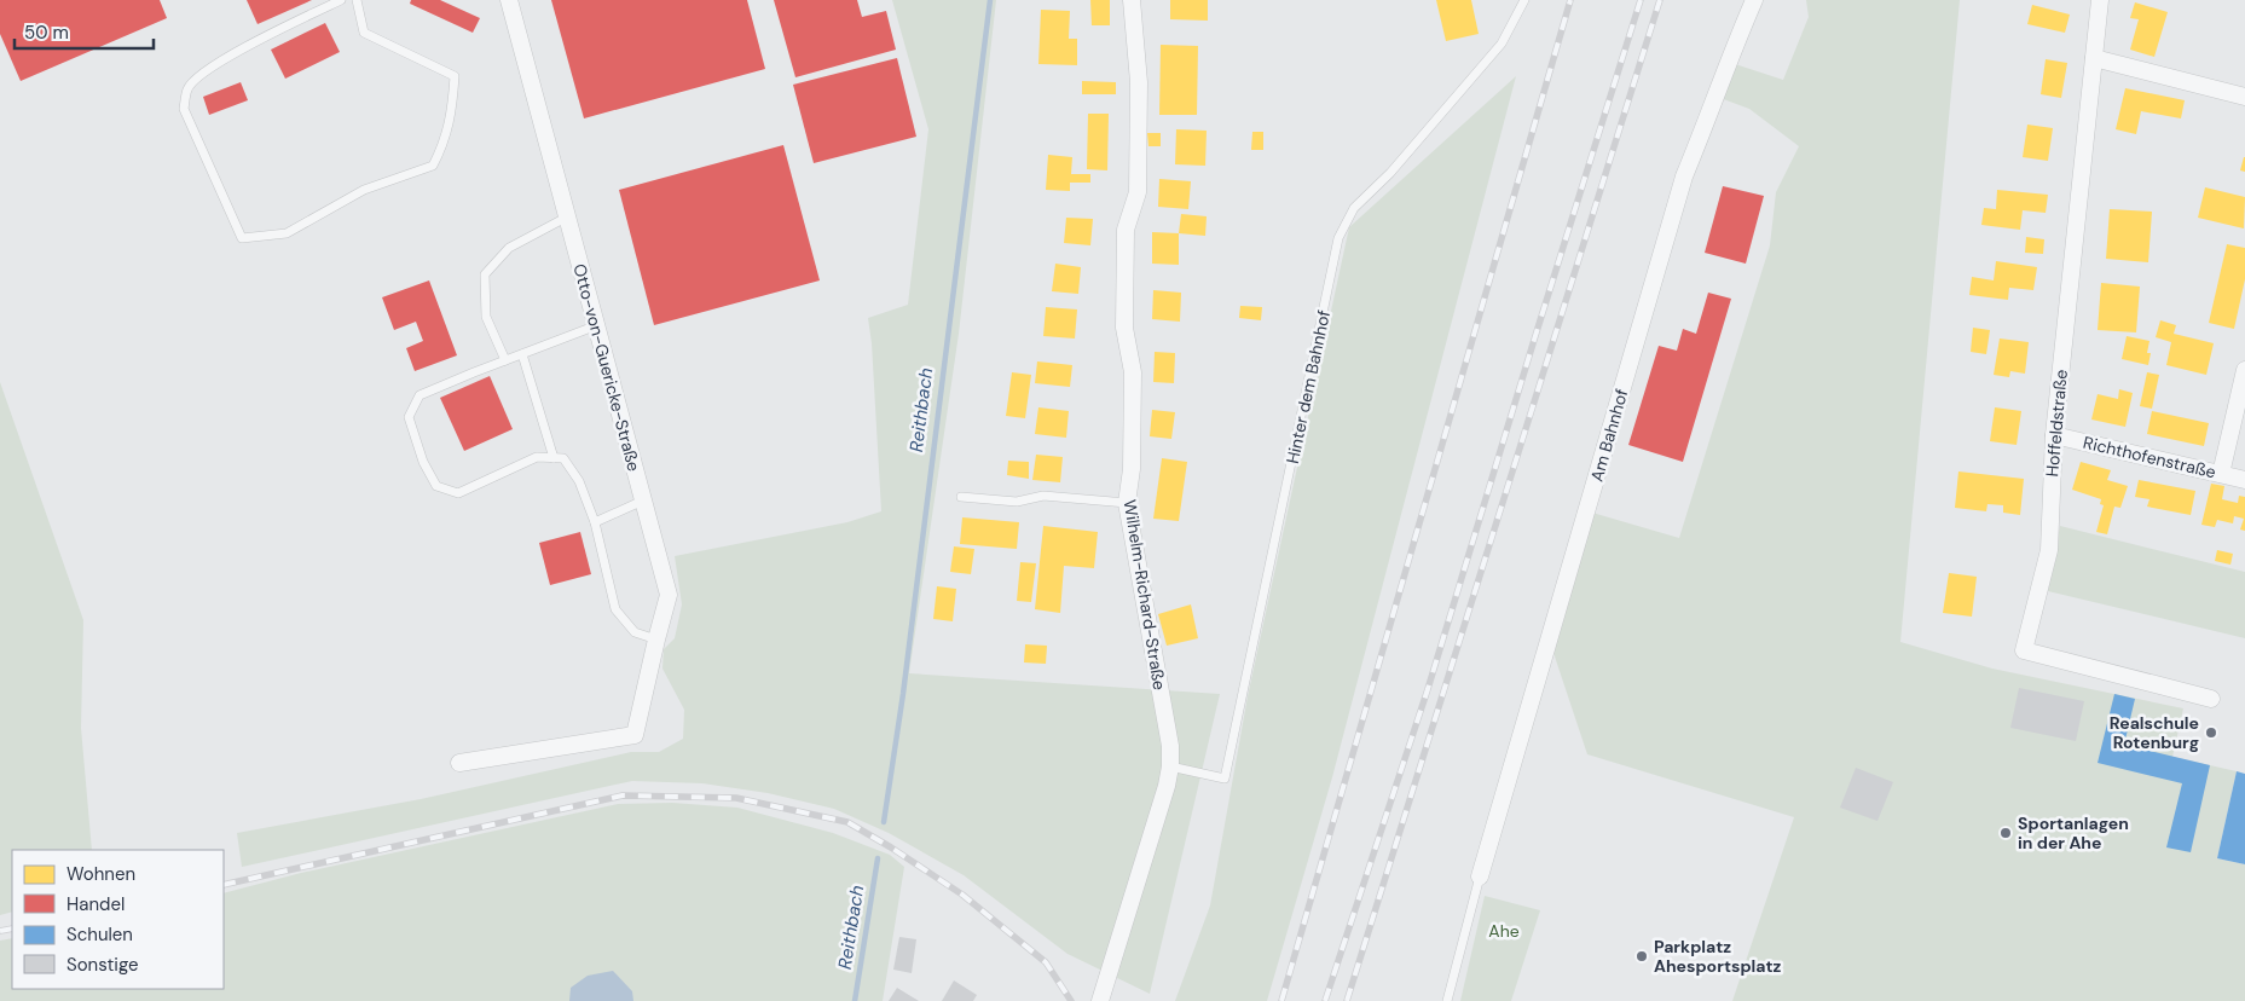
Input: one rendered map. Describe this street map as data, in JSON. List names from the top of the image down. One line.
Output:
{"streets":{"street":["Otto-von-Guericke-Straße","Hoffeldstraße","Am Bahnhof","Richthofenstraße","Wilhelm-Richard-Straße"],"lane":["Hinter dem Bahnhof"]},"crossings":[["Hinter dem Bahnhof","Wilhelm-Richard-Straße"],["Hoffeldstraße","Richthofenstraße"]],"water":["Reithbach"],"parks":["Ahe"],"places":["Realschule Rotenburg","Sportanlagen in der Ahe","Parkplatz Ahesportsplatz"],"legend":["Wohnen","Handel","Schulen","Sonstige"],"scale_bar":"50 m"}
